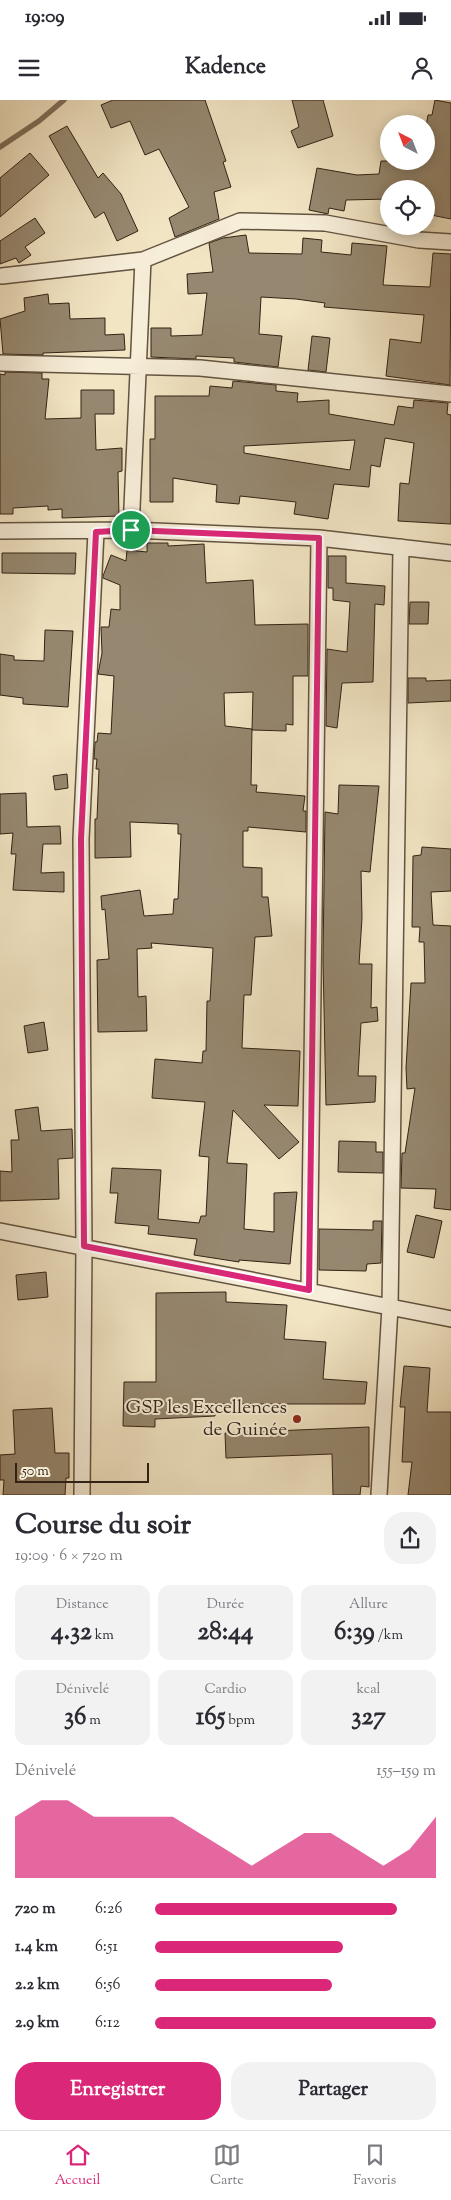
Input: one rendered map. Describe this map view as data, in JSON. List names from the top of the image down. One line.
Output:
{"places":["GSP les Excellences de Guinée"],"scale_bar":"50 m","north":"top left","page":{"status":"19:09","header":"Kadence","scale":"50 m","heading":["Course du soir","19:09 · 6 × 720 m"],"stats":[["Distance","4.32 km"],["Durée","28:44"],["Allure","6:39 /km"],["Dénivelé","36 m"],["Cardio","165 bpm"],["kcal","327"]],"chart":["Dénivelé","155–159 m"],"list":[{"name":"720 m","note":"6:26"},{"name":"1.4 km","note":"6:51"},{"name":"2.2 km","note":"6:56"},{"name":"2.9 km","note":"6:12"}],"buttons":["Enregistrer","Partager"],"tabs":["Accueil","Carte","Favoris"]}}
